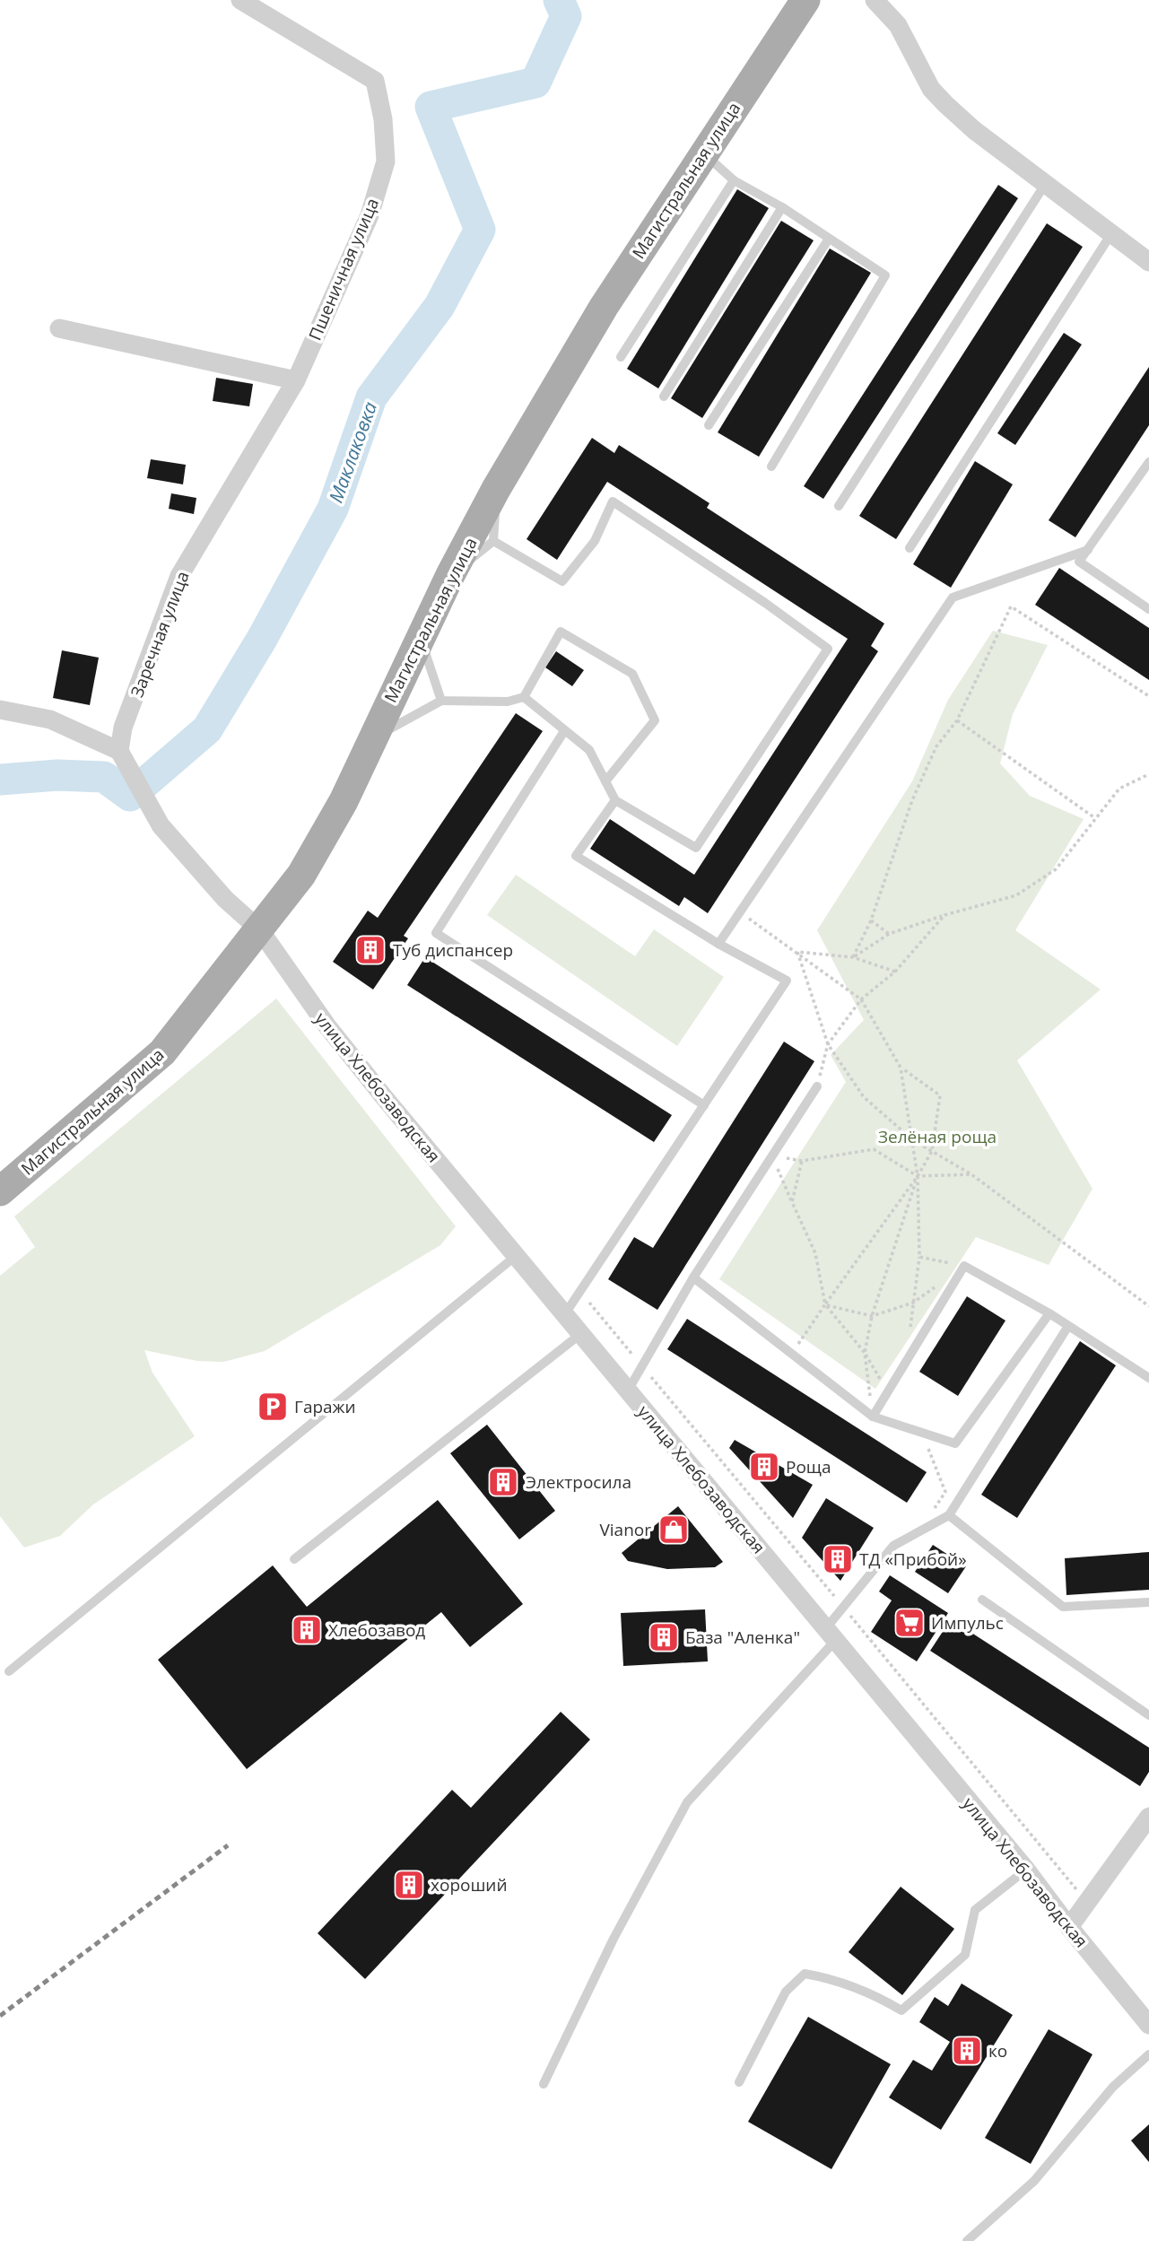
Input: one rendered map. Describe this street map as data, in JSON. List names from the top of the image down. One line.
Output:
{"streets":{"main road":["Магистральная улица"],"street":["Пшеничная улица","Заречная улица","улица Хлебозаводская"]},"crossings":[["Магистральная улица","улица Хлебозаводская"],["Пшеничная улица","Заречная улица"],["Заречная улица","улица Хлебозаводская"]],"water":["Маклаковка"],"parks":["Зелёная роща"],"places":{"building":["Туб диспансер","Роща","Электросила","ТД «Прибой»","Хлебозавод","База \"Аленка\"","хороший","ко"],"parking":["Гаражи"],"shop":["Vianor"],"supermarket":["Импульс"]}}
